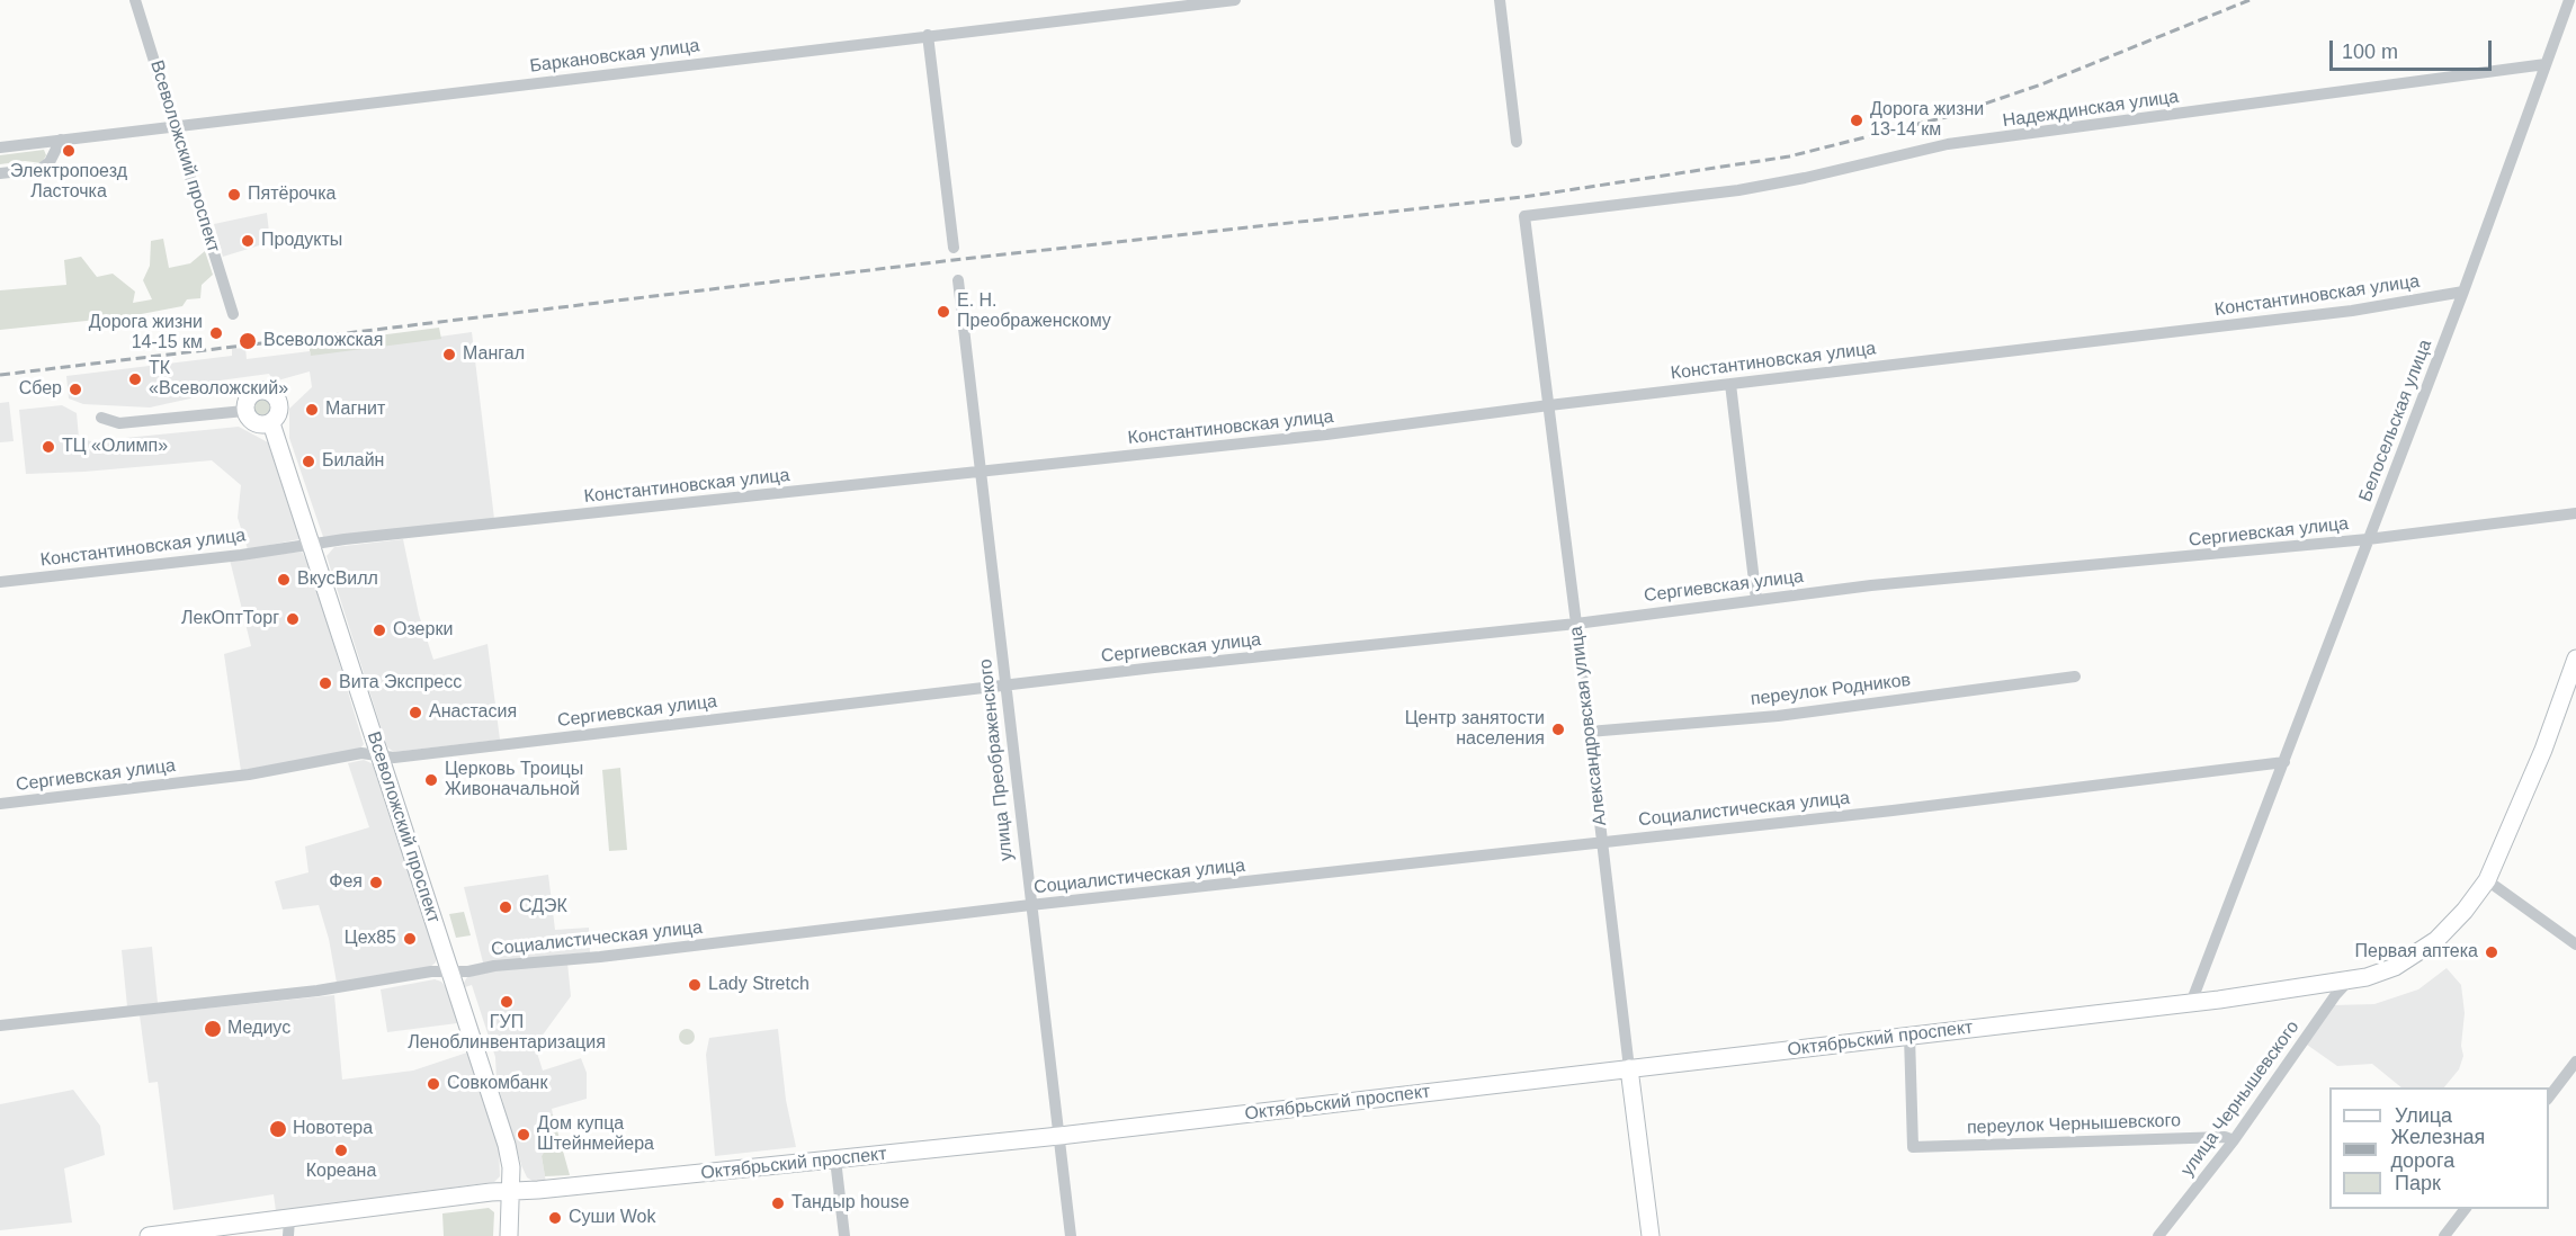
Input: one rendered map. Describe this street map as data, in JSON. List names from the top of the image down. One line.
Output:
{"streets":{"street":["Баркановская улица","Надеждинская улица","Всеволожский проспект","Константиновская улица","Белосельская улица","Сергиевская улица","переулок Родников","Александровская улица","улица Преображенского","Социалистическая улица","Октябрьский проспект","улица Чернышевского","переулок Чернышевского"]},"crossings":[["Баркановская улица","Всеволожский проспект"],["Надеждинская улица","Белосельская улица"],["Надеждинская улица","Александровская улица"],["Всеволожский проспект","Константиновская улица"],["Всеволожский проспект","Сергиевская улица"],["Всеволожский проспект","Социалистическая улица"],["Всеволожский проспект","Октябрьский проспект"],["Константиновская улица","Белосельская улица"],["Константиновская улица","Александровская улица"],["Константиновская улица","улица Преображенского"],["Белосельская улица","Сергиевская улица"],["Белосельская улица","Социалистическая улица"],["Белосельская улица","Октябрьский проспект"],["Сергиевская улица","Александровская улица"],["Сергиевская улица","улица Преображенского"],["переулок Родников","Александровская улица"],["Александровская улица","Социалистическая улица"],["Александровская улица","Октябрьский проспект"],["улица Преображенского","Социалистическая улица"],["улица Преображенского","Октябрьский проспект"],["Октябрьский проспект","улица Чернышевского"],["Октябрьский проспект","переулок Чернышевского"],["улица Чернышевского","переулок Чернышевского"]],"places":["Дорога жизни 13-14 км","Электропоезд Ласточка","Пятёрочка","Продукты","Е. Н. Преображенскому","Дорога жизни 14-15 км","Всеволожская","Мангал","ТК «Всеволожский»","Сбер","Магнит","ТЦ «Олимп»","Билайн","ВкусВилл","ЛекОптТорг","Озерки","Вита Экспресс","Анастасия","Центр занятости населения","Церковь Троицы Живоначальной","Фея","СДЭК","Цех85","Первая аптека","Lady Stretch","ГУП Леноблинвентаризация","Медиус","Совкомбанк","Новотера","Дом купца Штейнмейера","Кореана","Тандыр house","Суши Wok"],"legend":["Улица","Железная дорога","Парк"],"scale_bar":"100 m"}
